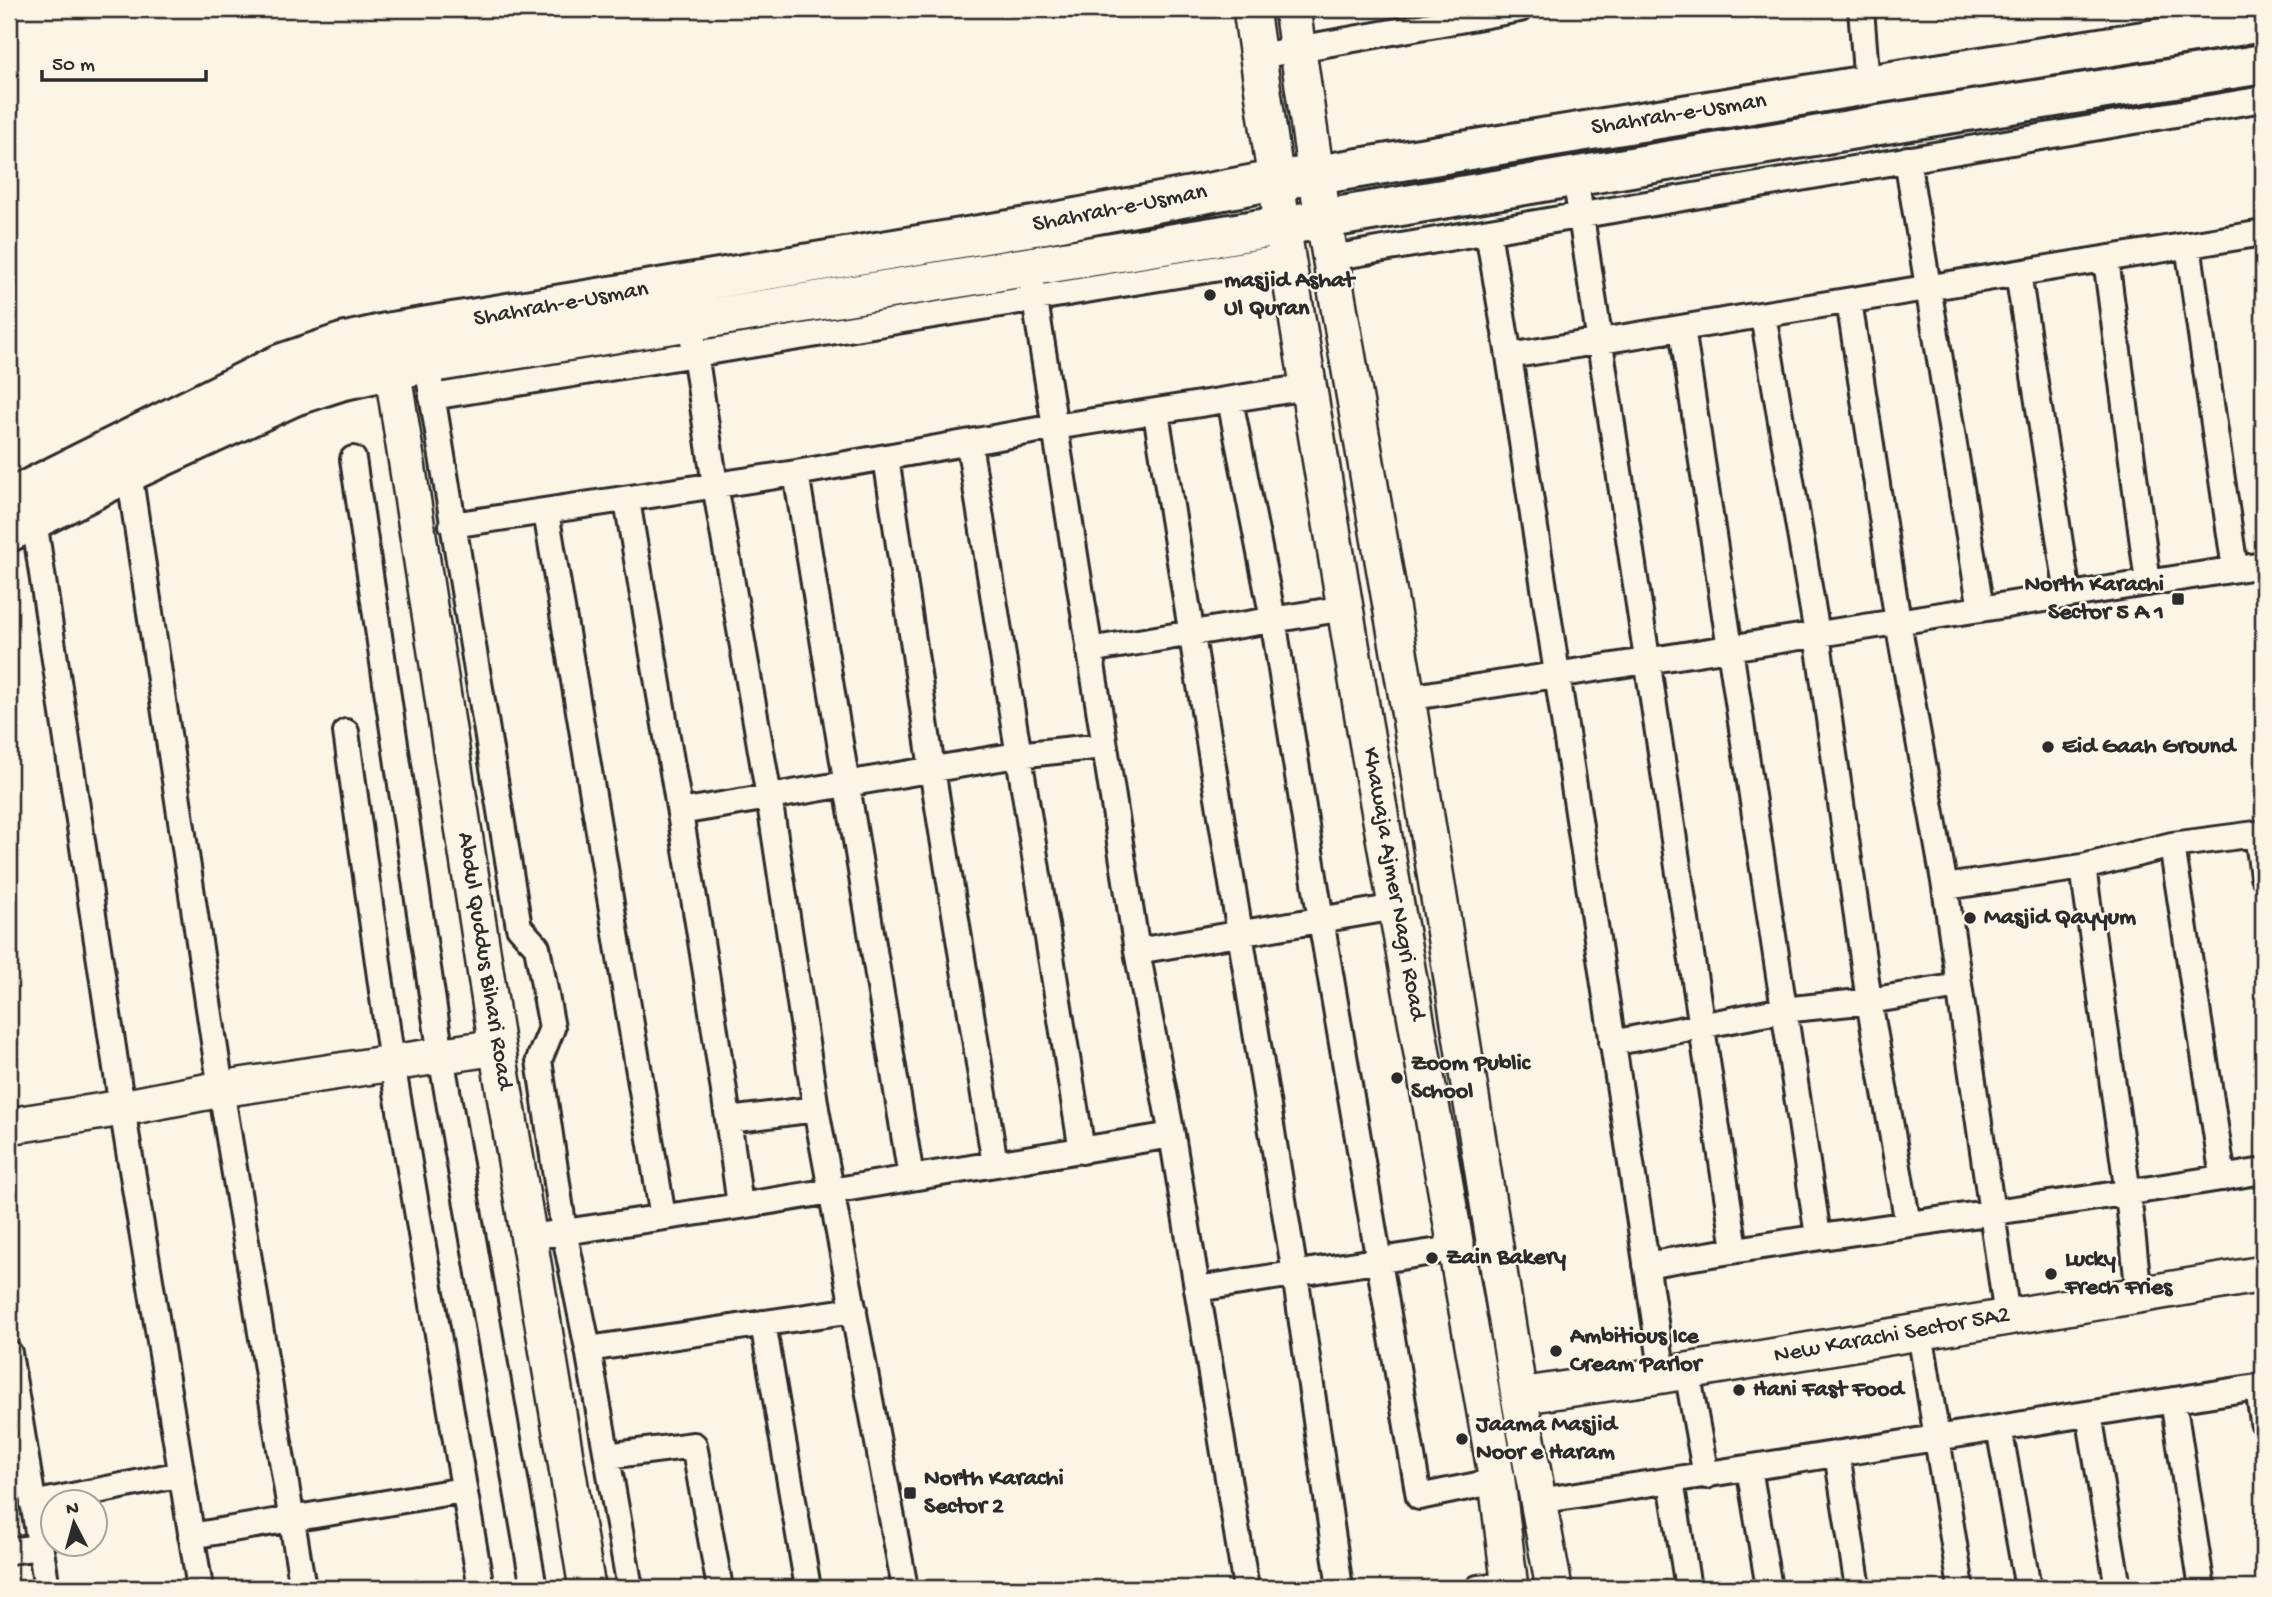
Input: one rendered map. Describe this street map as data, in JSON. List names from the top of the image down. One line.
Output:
{"streets":{"main road":["Shahrah-e-Usman","Khawaja Ajmer Nagri Road","Abdul Quddus Bihari Road","New Karachi Sector 5A2"]},"crossings":[["Shahrah-e-Usman","Khawaja Ajmer Nagri Road"],["Shahrah-e-Usman","Abdul Quddus Bihari Road"],["Khawaja Ajmer Nagri Road","New Karachi Sector 5A2"]],"places":{"other":["masjid Ashat Ul Quran","Eid Gaah Ground","Masjid Qayyum","Zoom Public School","Zain Bakery","Lucky Frech Fries","Ambitious Ice Cream Parlor","Hani Fast Food","Jaama Masjid Noor e Haram"],"transit":["North Karachi Sector 5 A 1","North Karachi Sector 2"]},"scale_bar":"50 m","north":"top"}
